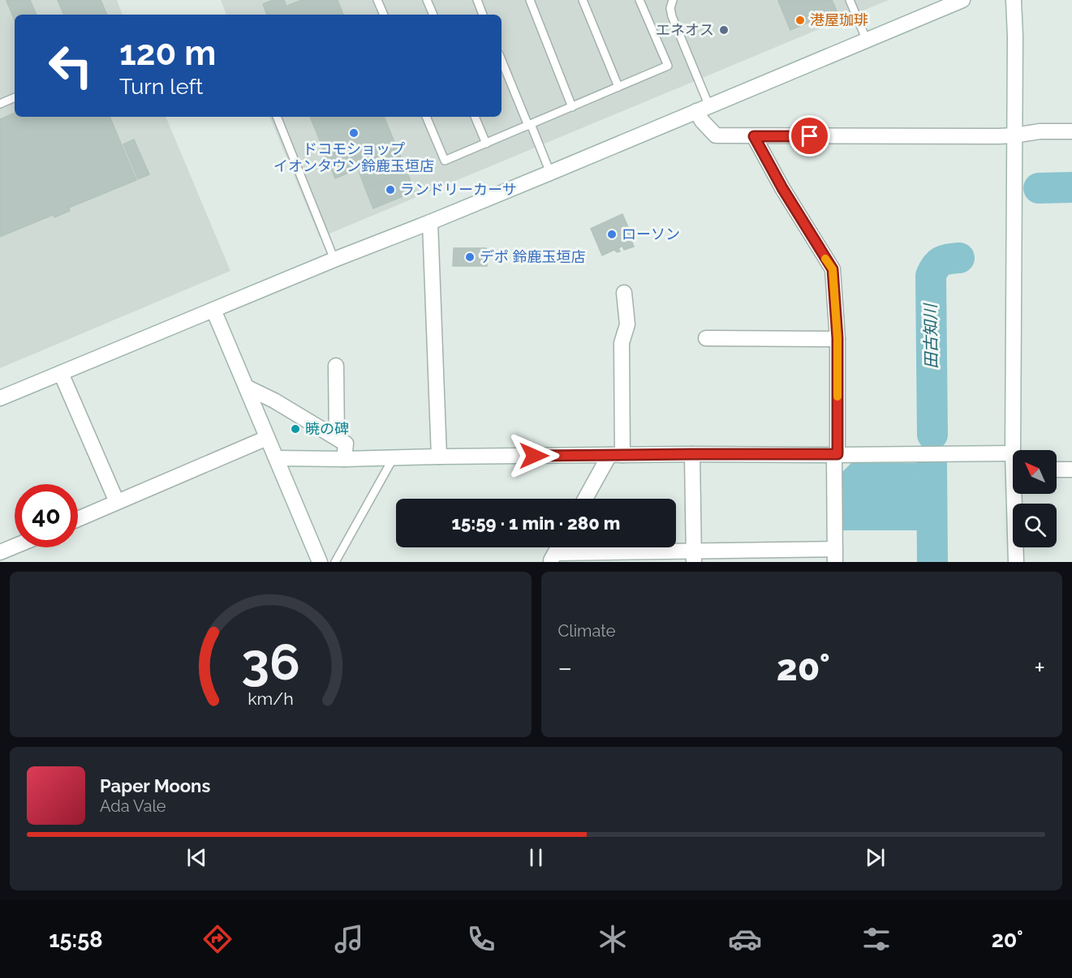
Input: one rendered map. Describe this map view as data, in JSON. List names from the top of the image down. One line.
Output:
{"water":["田古知川"],"places":["港屋珈琲","エネオス","ドコモショップ イオンタウン鈴鹿玉垣店","ランドリーカーサ","ローソン","デポ 鈴鹿玉垣店","暁の碑"],"north":"top left","page":{"turn":["120 m","Turn left"],"limit":"40","trip":"15:59 · 1 min · 280 m","tile":"Climate","heat":["−","20°","+"],"song":["Paper Moons","Ada Vale"],"tabs":["15:58","20°"],"gauge":["36","km/h"]}}
